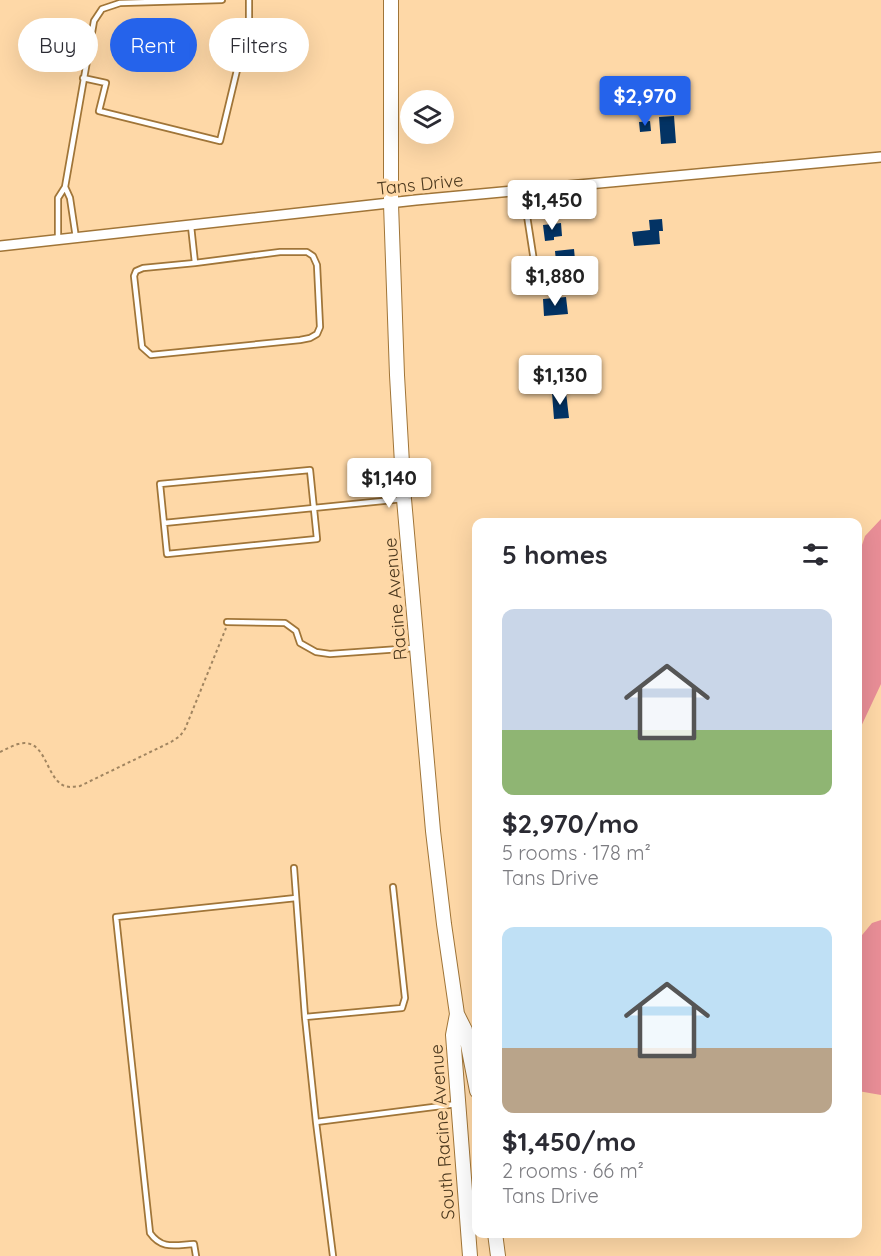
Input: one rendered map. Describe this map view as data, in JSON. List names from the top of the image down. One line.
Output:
{"streets":{"main road":["Racine Avenue","South Racine Avenue"],"street":["Tans Drive"]},"crossings":[["Tans Drive","Racine Avenue"],["Racine Avenue","South Racine Avenue"]],"page":{"chip":["Buy","Rent","Filters"],"price":["$2,970","$1,450","$1,880","$1,130","$1,140"],"heading":"5 homes","list":[{"name":"$2,970/mo","note":"5 rooms · 178 m² · Tans Drive"},{"name":"$1,450/mo","note":"2 rooms · 66 m² · Tans Drive"}]}}
